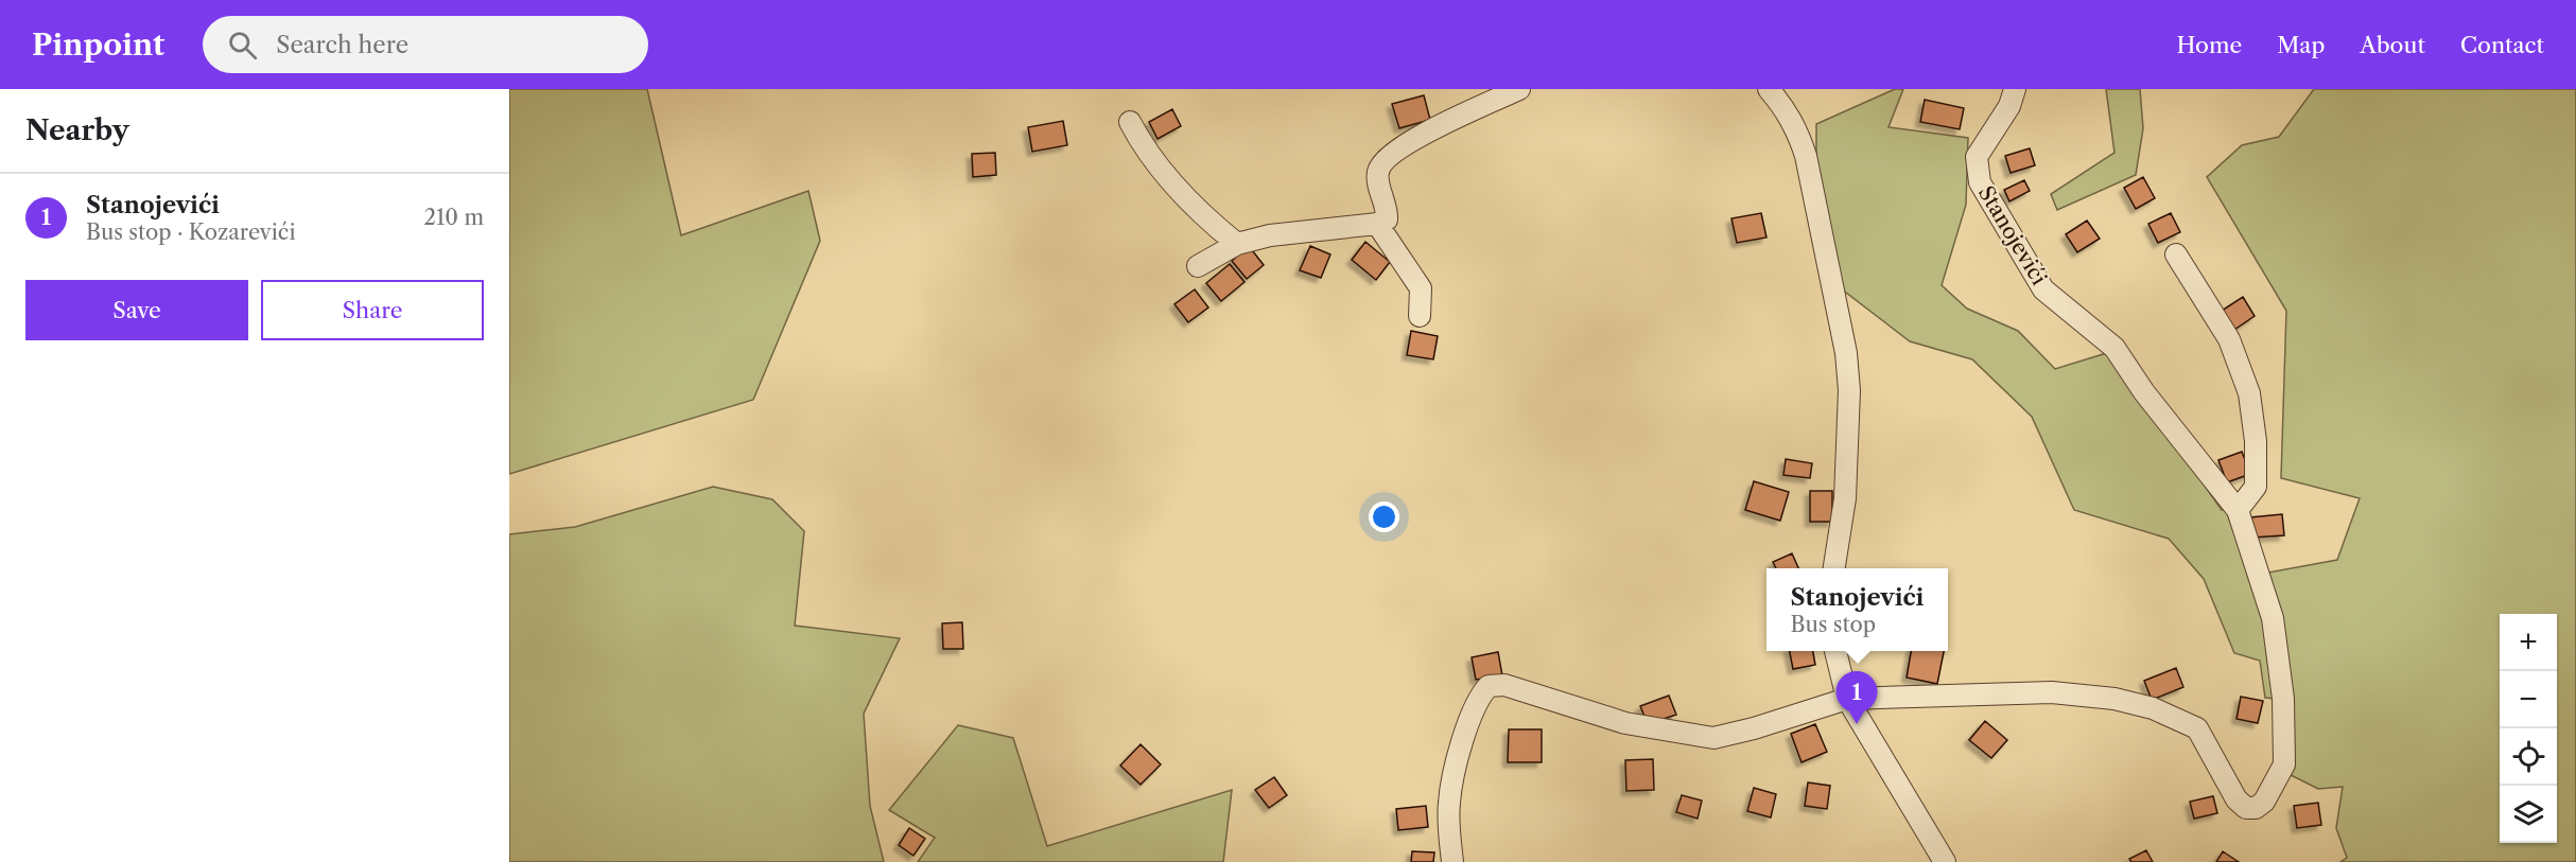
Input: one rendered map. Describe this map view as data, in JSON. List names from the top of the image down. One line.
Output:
{"streets":{"street":["Stanojevići"]},"page":{"header":"Pinpoint","search":"Search here","nav":["Home","Map","About","Contact"],"heading":"Nearby","list":[{"mark":"1","name":"Stanojevići","note":"Bus stop · Kozarevići","value":"210 m"}],"buttons":["Save","Share"],"popup":["Stanojevići","Bus stop"],"map_buttons":["+","−"],"pins":"1"}}
